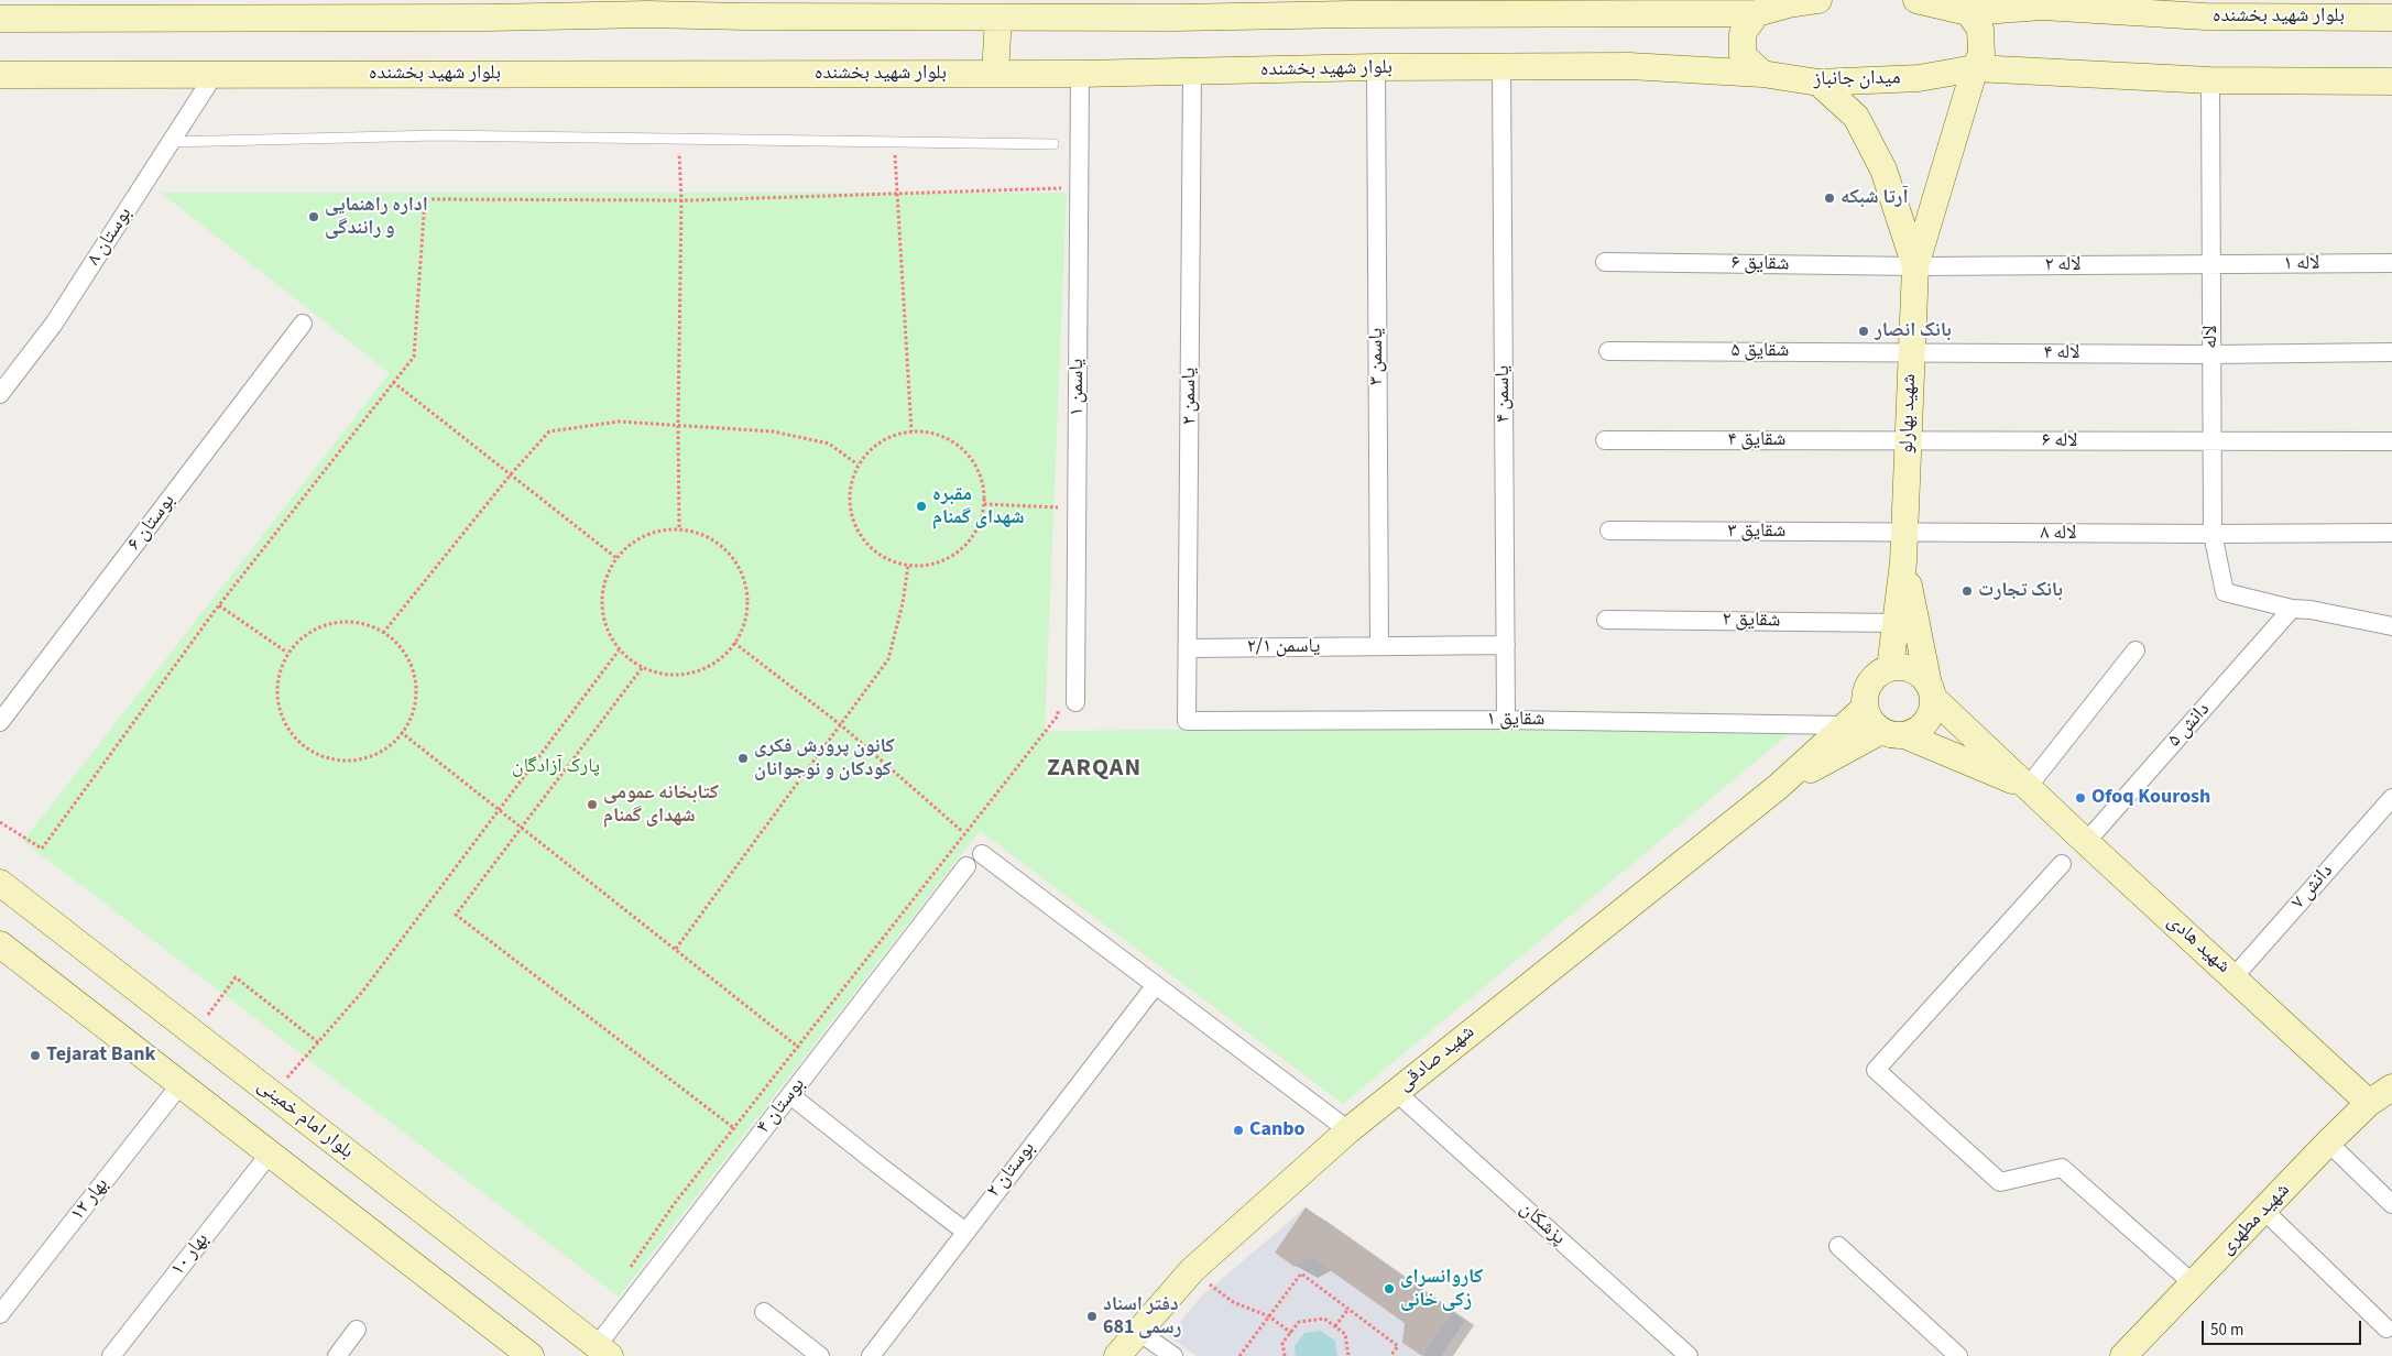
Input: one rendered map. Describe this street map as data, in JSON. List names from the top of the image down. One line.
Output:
{"streets":{"main road":["بلوار شهید بخشنده","میدان جانباز","شهید بهارلو","شهید هادی","شهید صادقی","بلوار امام خمینی","شهید مطهری"],"street":["بوستان ۸","شقایق ۶","لاله ۱","لاله ۲","لاله","شقایق ۵","لاله ۴","یاسمن ۳","یاسمن ۱","یاسمن ۴","یاسمن ۲","شقایق ۴","لاله ۶","بوستان ۶","شقایق ۳","لاله ۸","شقایق ۲","یاسمن ۲/۱","شقایق ۱","دانش ۵","دانش ۷","بوستان ۴","بوستان ۲","بهار ۱۲","پزشکان","بهار ۱۰"]},"crossings":[["بلوار شهید بخشنده","میدان جانباز"],["بلوار شهید بخشنده","بوستان ۸"],["بلوار شهید بخشنده","یاسمن ۳"],["بلوار شهید بخشنده","یاسمن ۱"],["بلوار شهید بخشنده","یاسمن ۴"],["بلوار شهید بخشنده","یاسمن ۲"],["شقایق ۶","لاله ۲"],["شقایق ۶","شهید بهارلو"],["لاله ۱","لاله ۲"],["لاله ۱","لاله"],["لاله ۲","لاله"],["لاله ۲","شهید بهارلو"],["لاله","لاله ۴"],["لاله","لاله ۶"],["لاله","لاله ۸"],["لاله","دانش ۵"],["شقایق ۵","لاله ۴"],["شقایق ۵","شهید بهارلو"],["لاله ۴","شهید بهارلو"],["یاسمن ۳","یاسمن ۲/۱"],["یاسمن ۴","یاسمن ۲/۱"],["یاسمن ۴","شقایق ۱"],["یاسمن ۲","یاسمن ۲/۱"],["یاسمن ۲","شقایق ۱"],["شهید بهارلو","شقایق ۴"],["شهید بهارلو","لاله ۶"],["شهید بهارلو","شقایق ۳"],["شهید بهارلو","لاله ۸"],["شقایق ۴","لاله ۶"],["شقایق ۳","لاله ۸"],["دانش ۵","شهید هادی"],["دانش ۷","شهید هادی"],["شهید هادی","شهید مطهری"],["شهید صادقی","پزشکان"],["بوستان ۴","بلوار امام خمینی"]],"districts":["ZARQAN"],"parks":["پارک آزادگان"],"places":["آرتا شبکه","اداره راهنمایی و رانندگی","بانک انصار","مقبره شهدای گمنام","بانک تجارت","کانون پرورش فکری کودکان و نوجوانان","Ofoq Kourosh","کتابخانه عمومی شهدای گمنام","Tejarat Bank","Canbo","کاروانسرای زکی خانی","دفتر اسناد رسمی 681"],"scale_bar":"50 m"}
